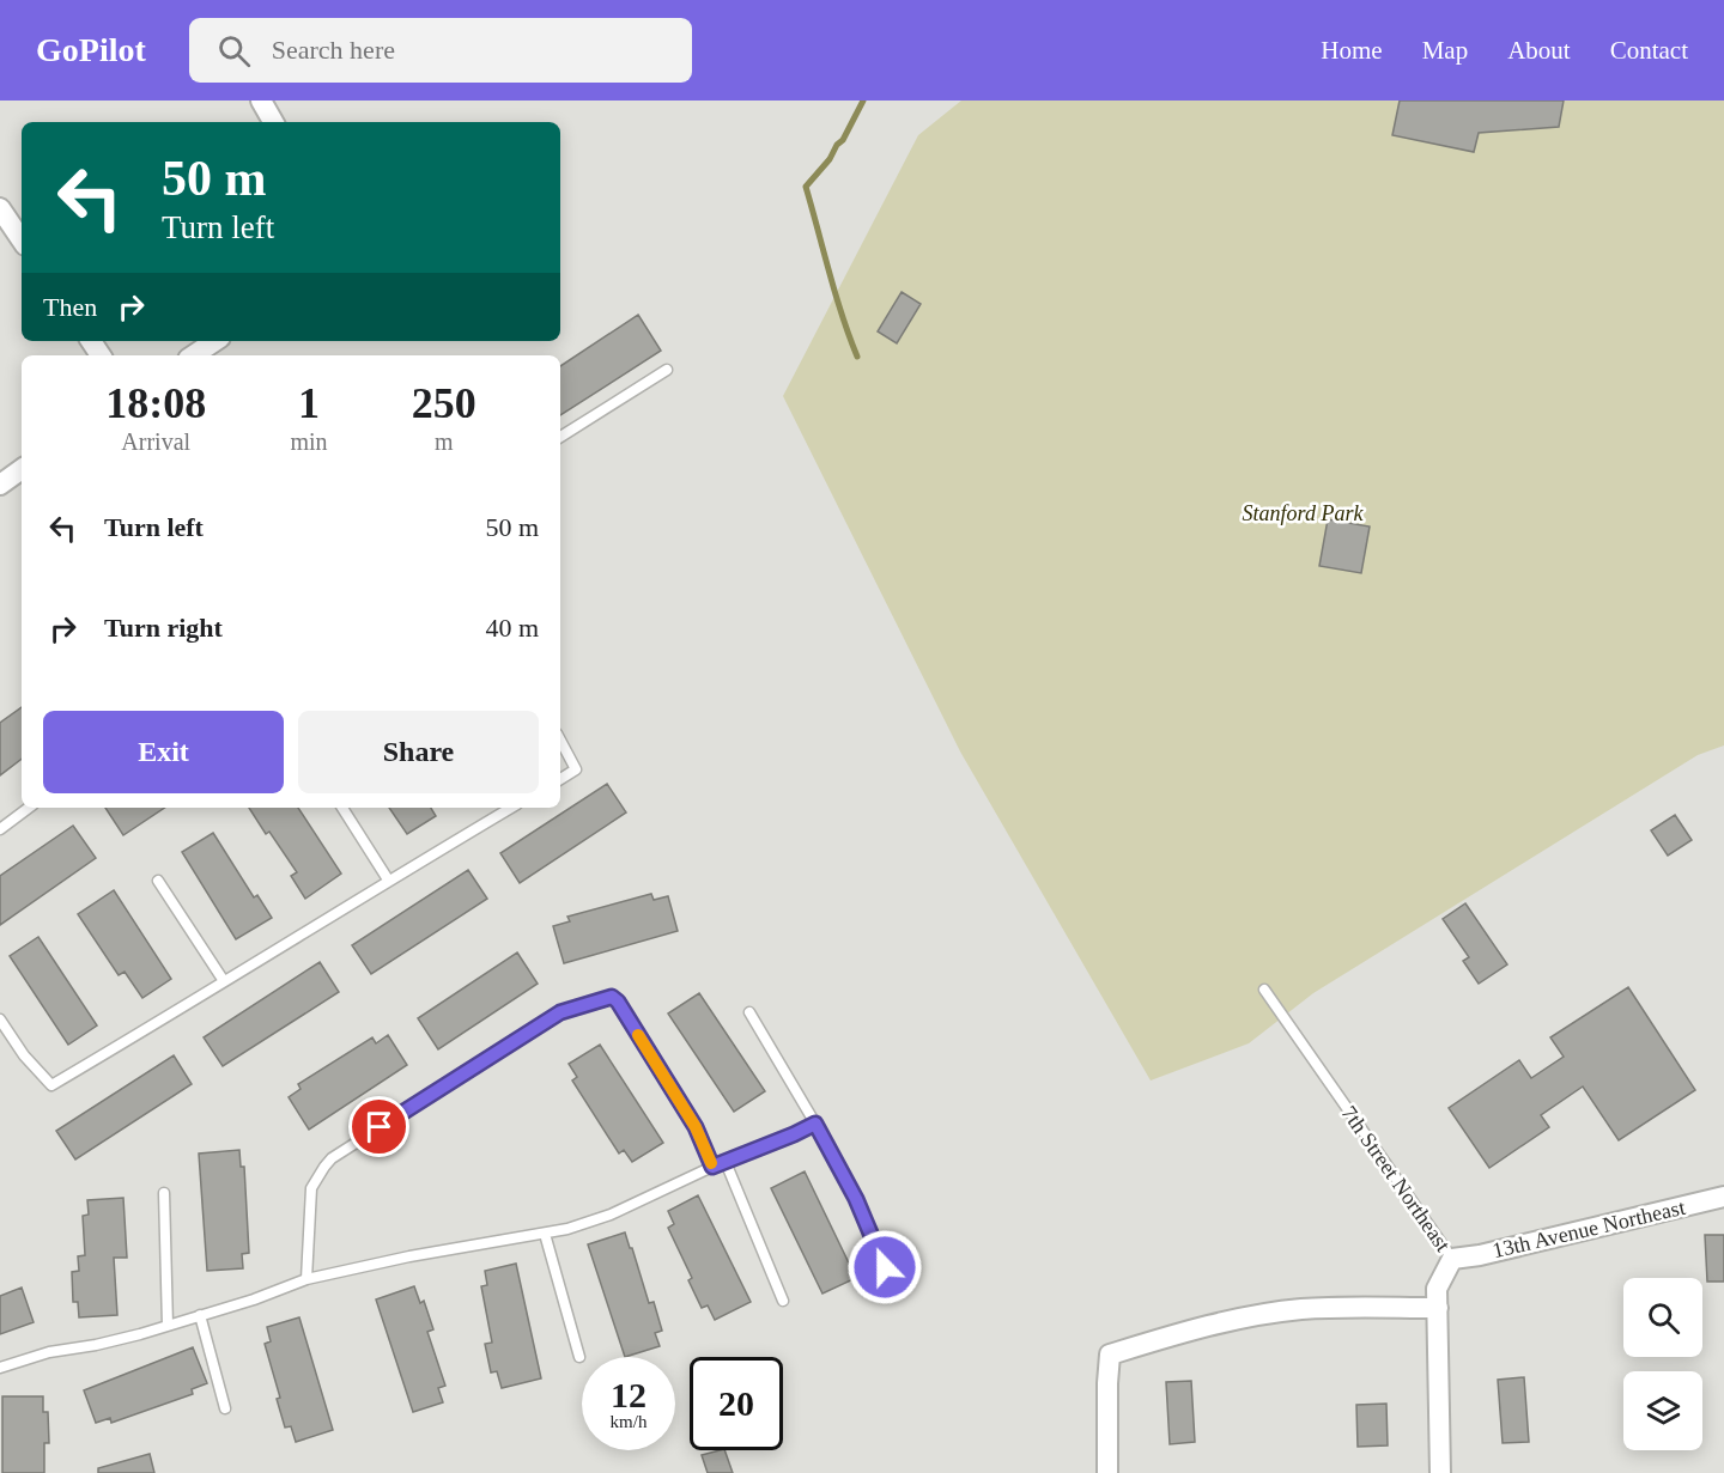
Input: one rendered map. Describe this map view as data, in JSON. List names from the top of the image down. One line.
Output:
{"streets":{"street":["7th Street Northeast","13th Avenue Northeast"]},"crossings":[["7th Street Northeast","13th Avenue Northeast"]],"parks":["Stanford Park"],"page":{"header":"GoPilot","search":"Search here","nav":["Home","Map","About","Contact"],"turn":["50 m","Turn left"],"then":"Then","eta":["18:08","Arrival","1","min","250","m"],"list":[{"name":"Turn left","value":"50 m"},{"name":"Turn right","value":"40 m"}],"buttons":["Exit","Share"],"speed":"12 km/h","limit":"20"}}
